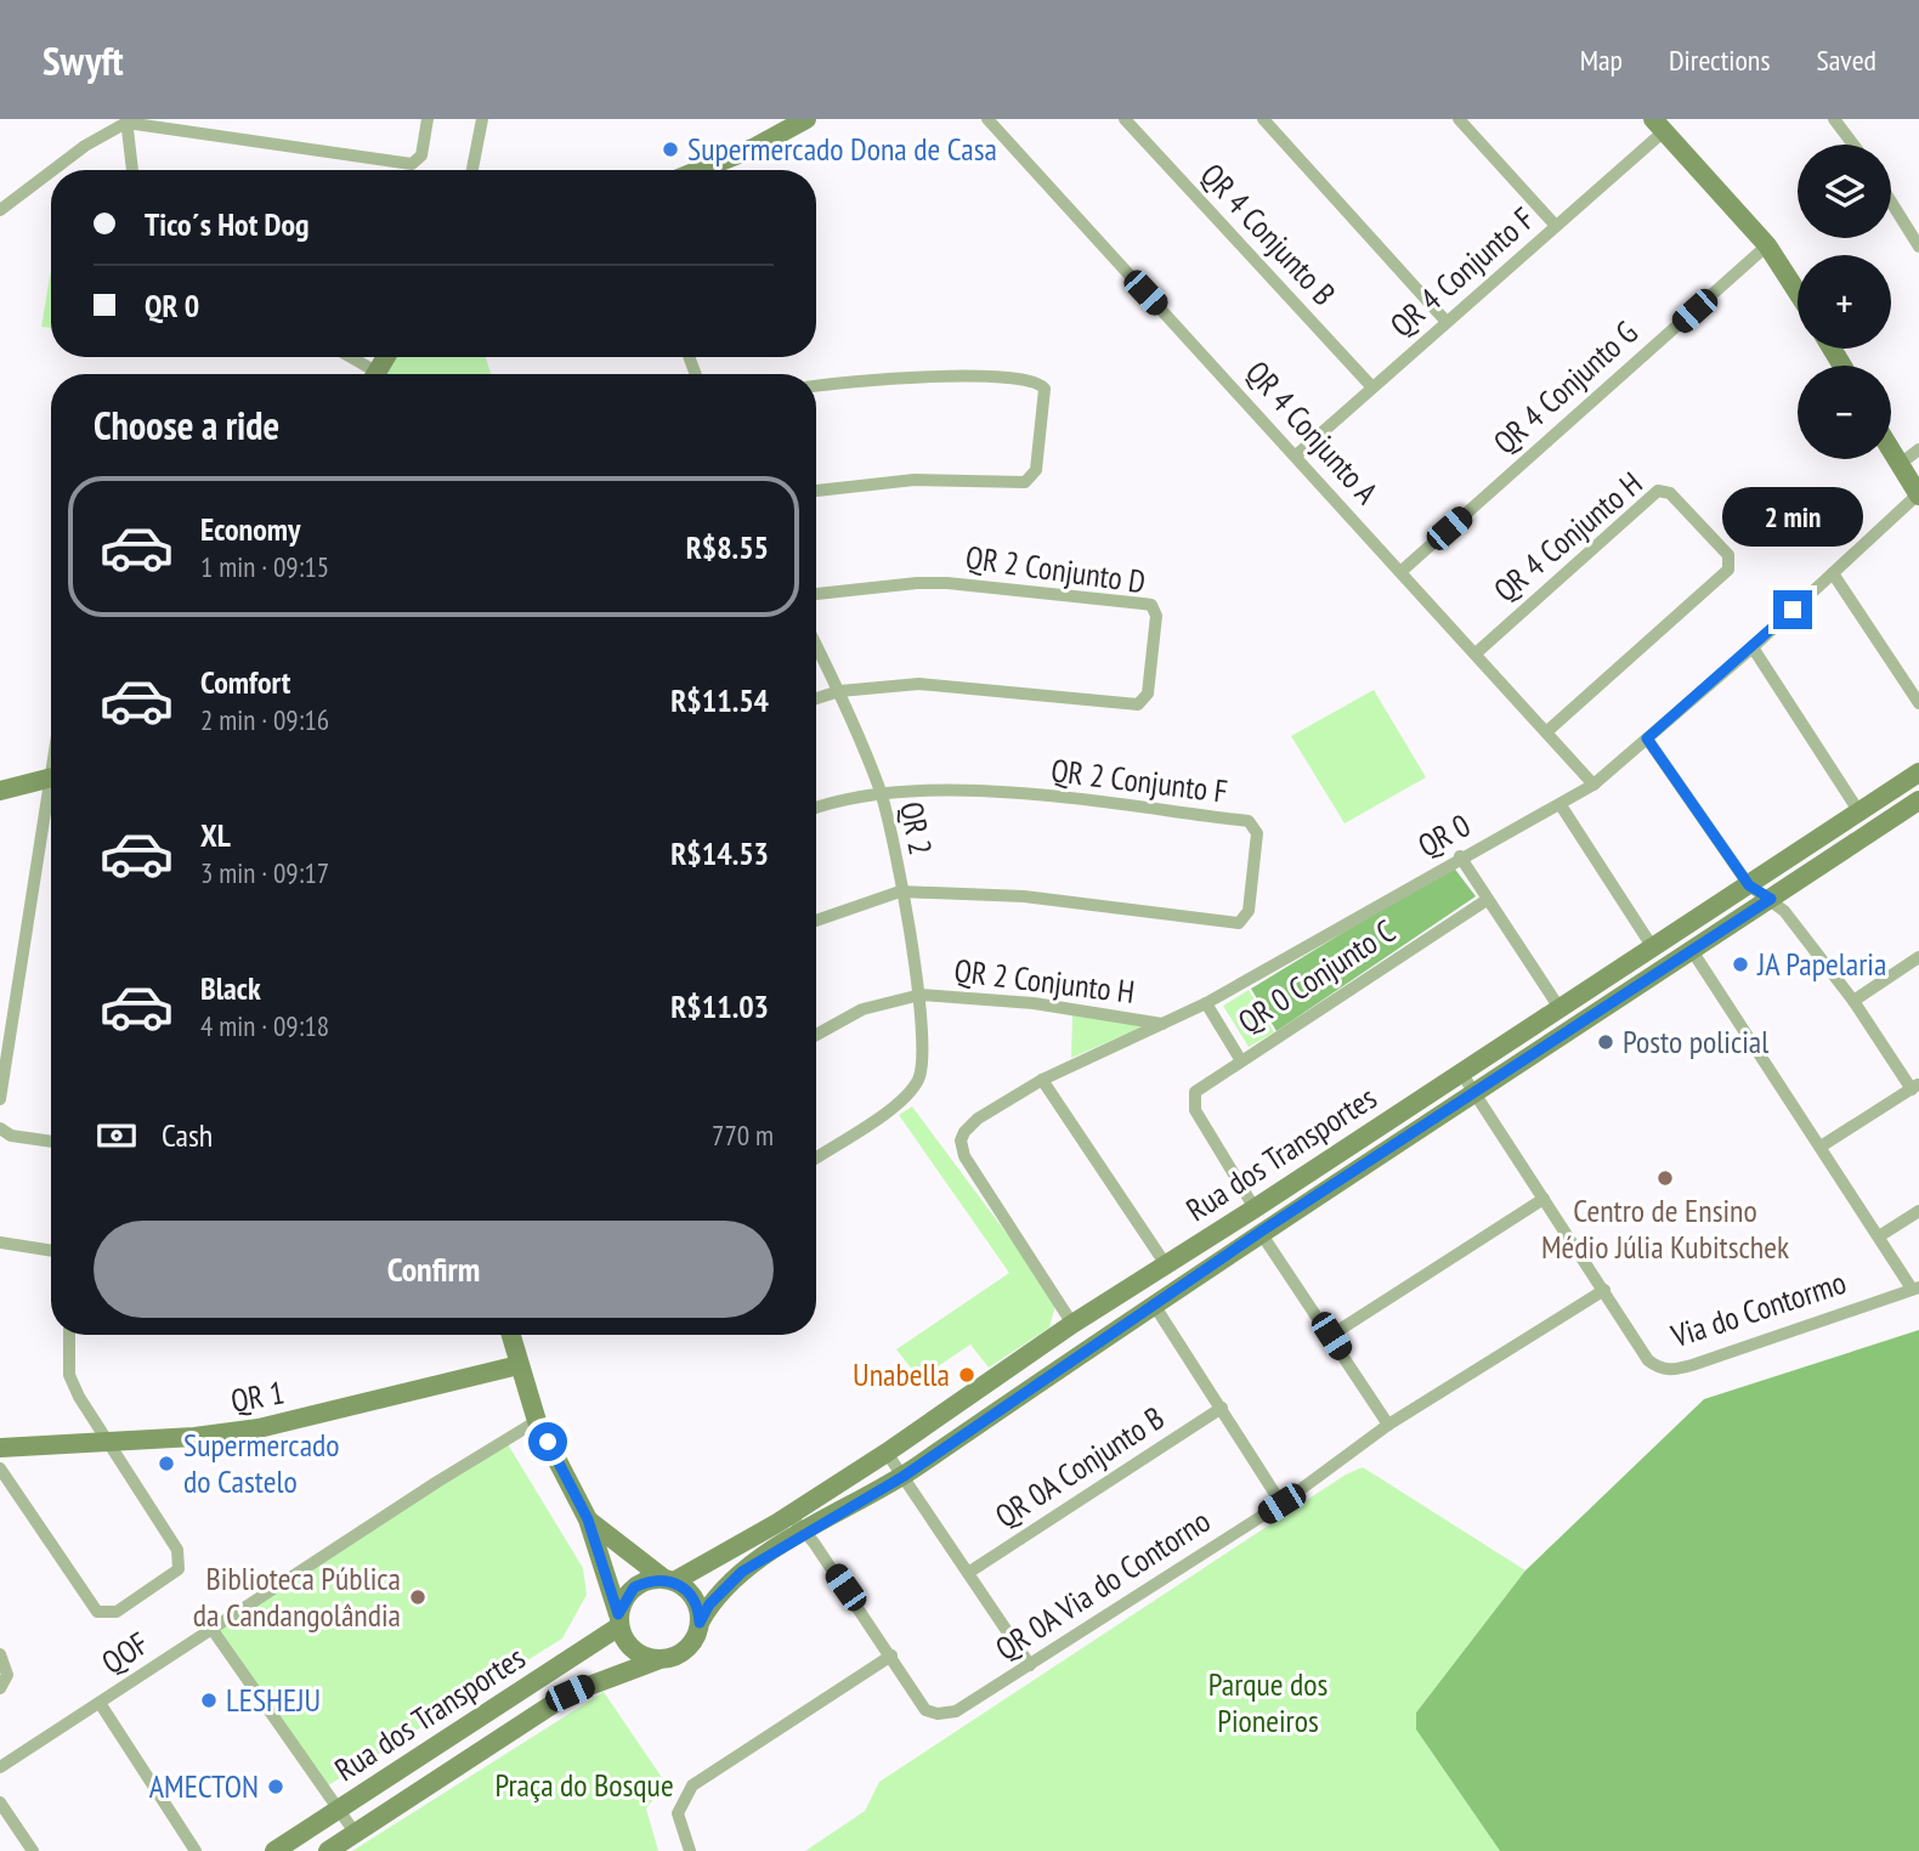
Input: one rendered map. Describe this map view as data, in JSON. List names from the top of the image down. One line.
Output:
{"streets":{"street":["QR 4 Conjunto B","QR 4 Conjunto F","QR 4 Conjunto G","QR 4 Conjunto A","QR 4 Conjunto H","QR 2 Conjunto D","QR 2 Conjunto F","QR 2","QR 0","QR 0 Conjunto C","QR 2 Conjunto H","Rua dos Transportes","Via do Contormo","QR 1","QR 0A Conjunto B","QR 0A Via do Contorno","QOF"]},"crossings":[["QR 4 Conjunto B","QR 4 Conjunto F"],["QR 4 Conjunto F","QR 4 Conjunto A"],["QR 4 Conjunto G","QR 4 Conjunto A"],["QR 4 Conjunto A","QR 4 Conjunto H"],["QR 4 Conjunto A","QR 0"],["QR 2 Conjunto D","QR 2"],["QR 2 Conjunto F","QR 2"],["QR 2","QR 2 Conjunto H"],["QR 0","QR 2 Conjunto H"],["QR 0","Rua dos Transportes"],["QR 0 Conjunto C","Rua dos Transportes"],["Rua dos Transportes","Via do Contormo"],["Via do Contormo","QR 0A Via do Contorno"]],"parks":["Parque dos Pioneiros","Praça do Bosque"],"places":["Supermercado Dona de Casa","JA Papelaria","Posto policial","Centro de Ensino Médio Júlia Kubitschek","Unabella","Supermercado do Castelo","Biblioteca Pública da Candangolândia","LESHEJU","AMECTON"],"page":{"header":"Swyft","nav":["Map","Directions","Saved"],"map_buttons":["+","−"],"banner":["Tico´s Hot Dog","QR 0"],"heading":"Choose a ride","list":[{"name":"Economy","note":"1 min · 09:15","value":"R$8.55"},{"name":"Comfort","note":"2 min · 09:16","value":"R$11.54"},{"name":"XL","note":"3 min · 09:17","value":"R$14.53"},{"name":"Black","note":"4 min · 09:18","value":"R$11.03"}],"bubble":"2 min","pay":["Cash","770 m"],"buttons":"Confirm"}}
